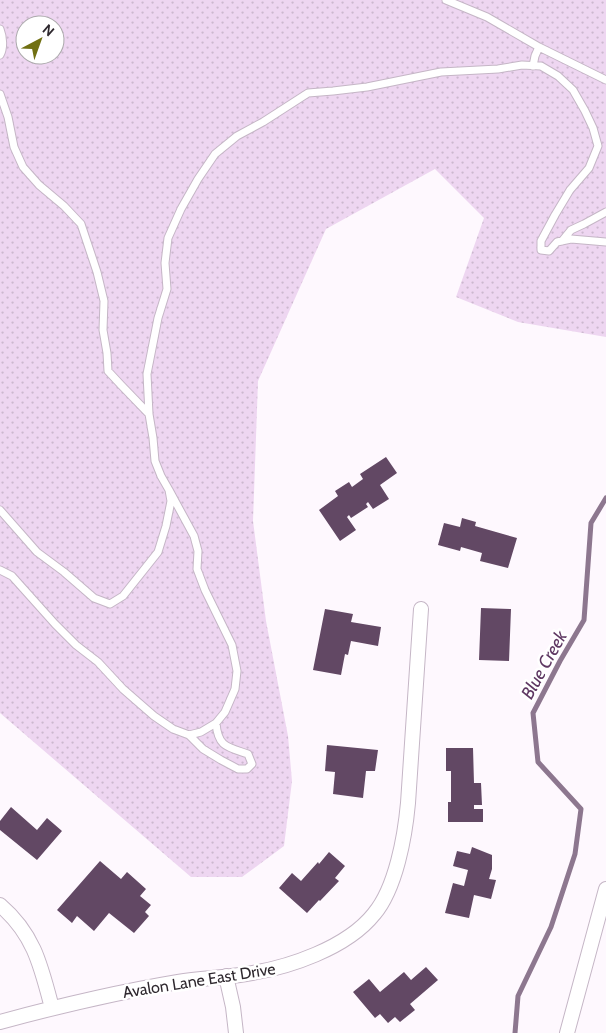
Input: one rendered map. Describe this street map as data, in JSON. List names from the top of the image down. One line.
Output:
{"streets":{"street":["Avalon Lane East Drive"]},"water":["Blue Creek"],"north":"top right"}
